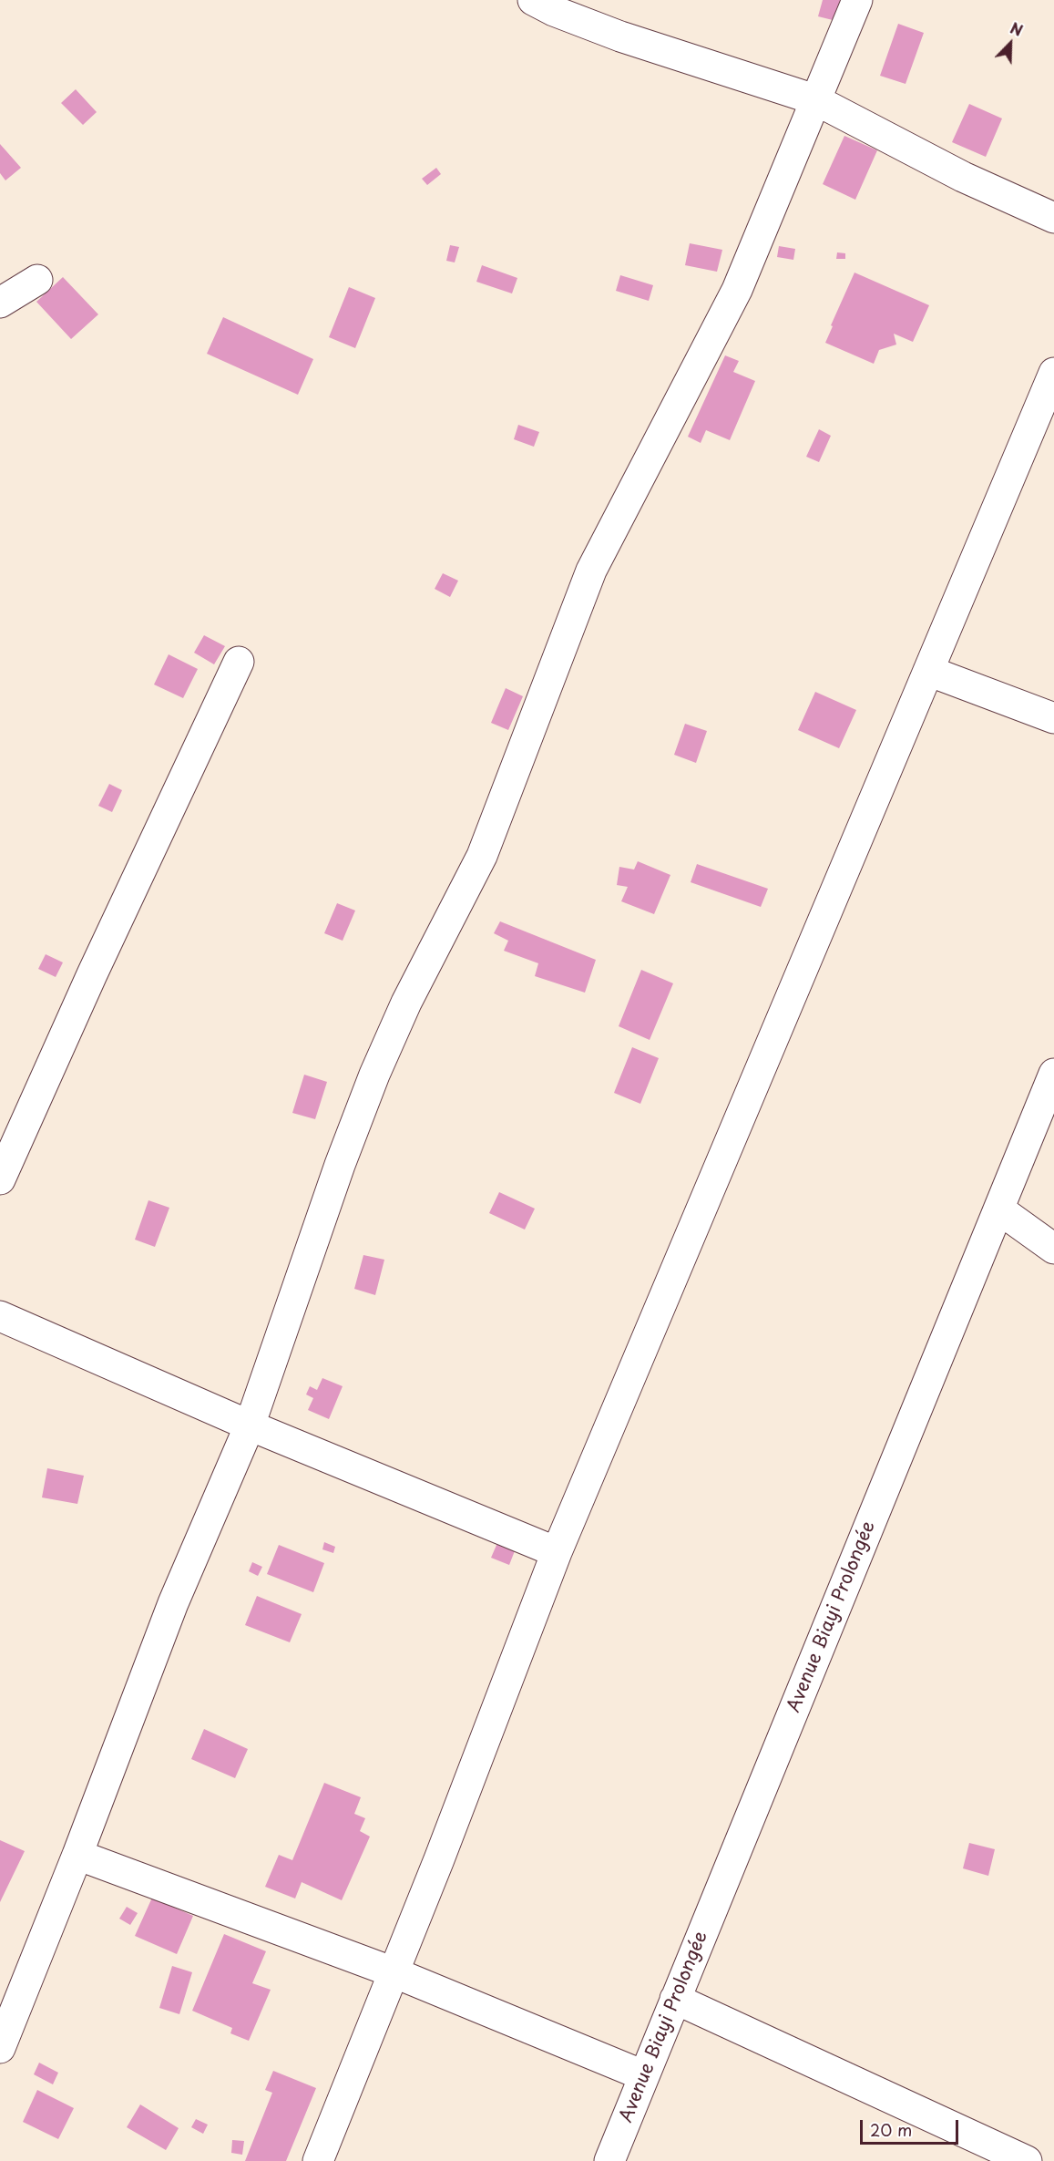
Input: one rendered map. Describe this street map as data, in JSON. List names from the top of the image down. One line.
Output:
{"streets":{"street":["Avenue Biayi Prolongée"]},"scale_bar":"20 m","north":"top right"}
